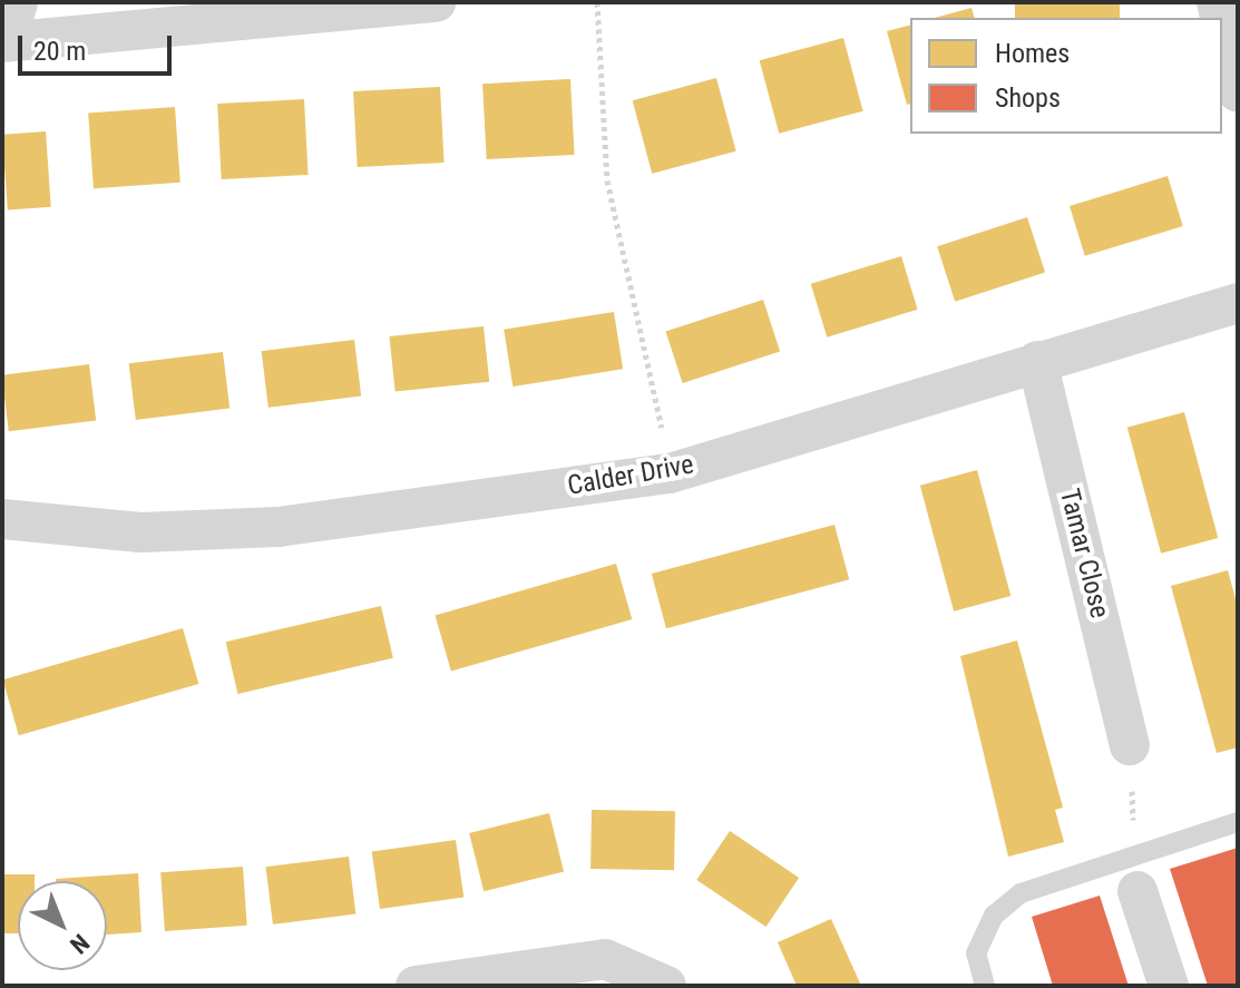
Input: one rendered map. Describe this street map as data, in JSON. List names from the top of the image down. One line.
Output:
{"streets":{"street":["Calder Drive","Tamar Close"]},"crossings":[["Calder Drive","Tamar Close"]],"legend":["Homes","Shops"],"scale_bar":"20 m","north":"bottom right"}
